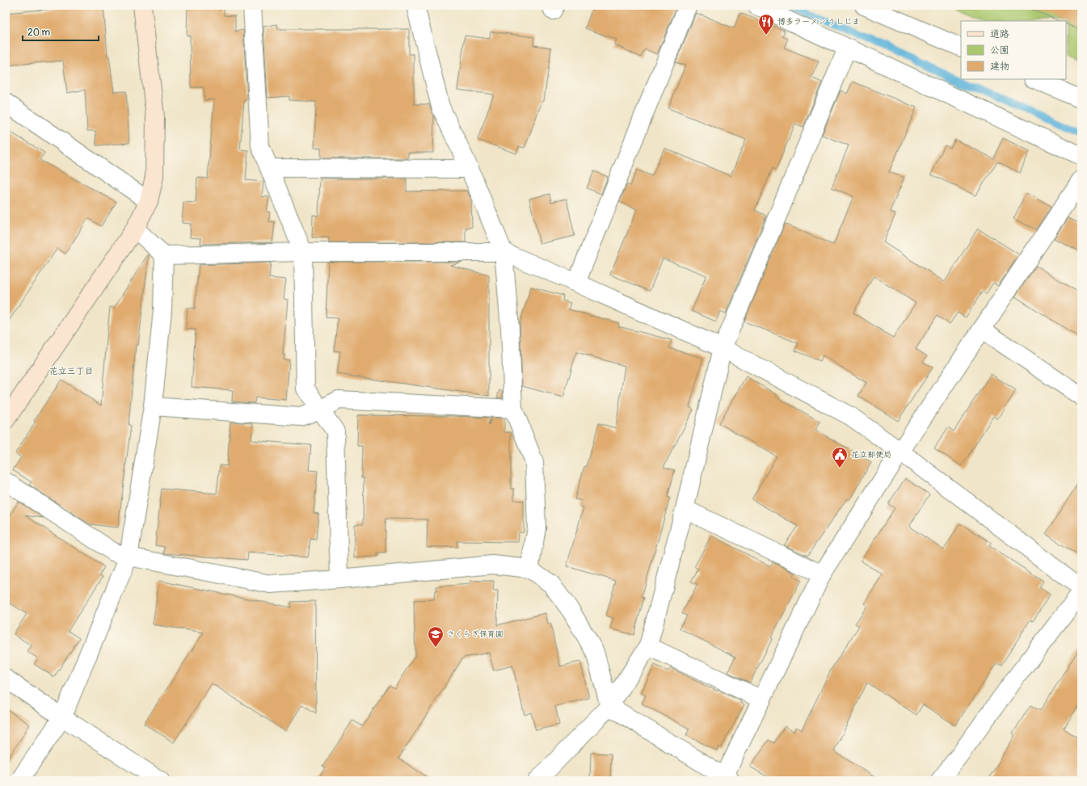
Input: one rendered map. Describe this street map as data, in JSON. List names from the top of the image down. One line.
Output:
{"districts":["花立三丁目"],"places":{"restaurant":["博多ラーメン うしじま"],"public building":["花立郵便局"],"school or university":["さくらぎ保育園"]},"legend":["道路","公園","建物"],"scale_bar":"20 m"}
